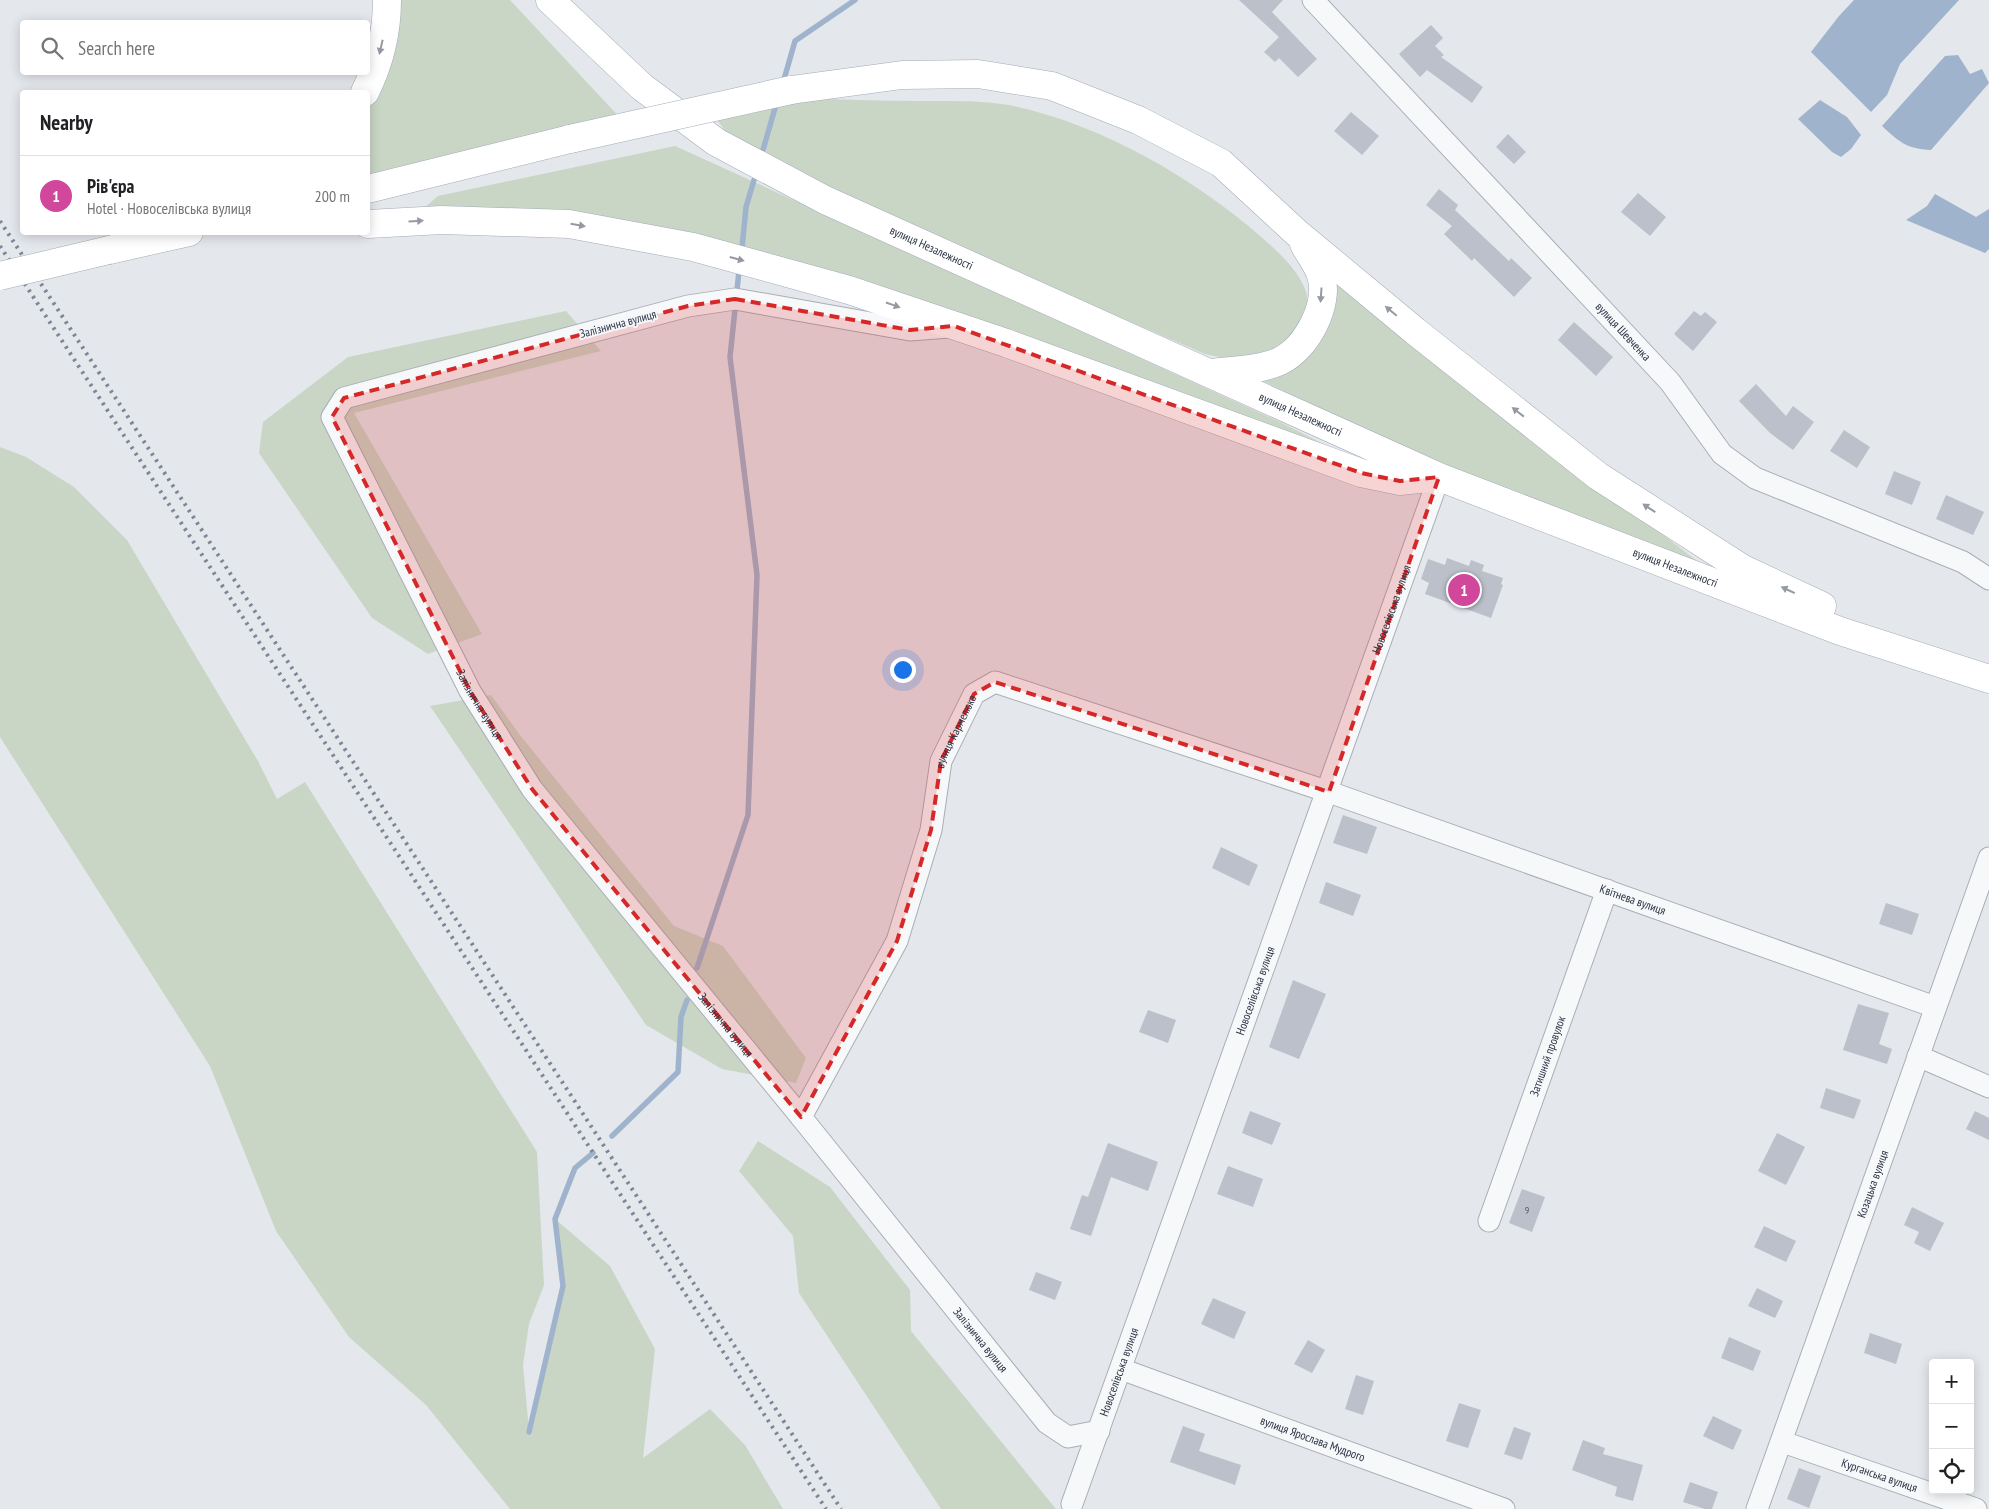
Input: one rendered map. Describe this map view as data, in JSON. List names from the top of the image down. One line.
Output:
{"streets":{"main road":["вулиця Незалежності"],"street":["Залізнична вулиця","вулиця Шевченка","Новоселівська вулиця","вулиця Кармелюка","Квітнева вулиця","Затишний провулок","Козацька вулиця","вулиця Ярослава Мудрого","Курганська вулиця"]},"crossings":[["вулиця Незалежності","Новоселівська вулиця"],["Залізнична вулиця","Новоселівська вулиця"],["Залізнична вулиця","вулиця Кармелюка"],["Новоселівська вулиця","вулиця Кармелюка"],["Новоселівська вулиця","Квітнева вулиця"],["Новоселівська вулиця","вулиця Ярослава Мудрого"],["вулиця Кармелюка","Квітнева вулиця"],["Квітнева вулиця","Затишний провулок"],["Квітнева вулиця","Козацька вулиця"],["Козацька вулиця","Курганська вулиця"]],"house_numbers":["9"],"page":{"search":"Search here","heading":"Nearby","list":[{"mark":"1","name":"Рів'єра","note":"Hotel · Новоселівська вулиця","value":"200 m"}],"pins":"1","map_buttons":["+","−"]}}
